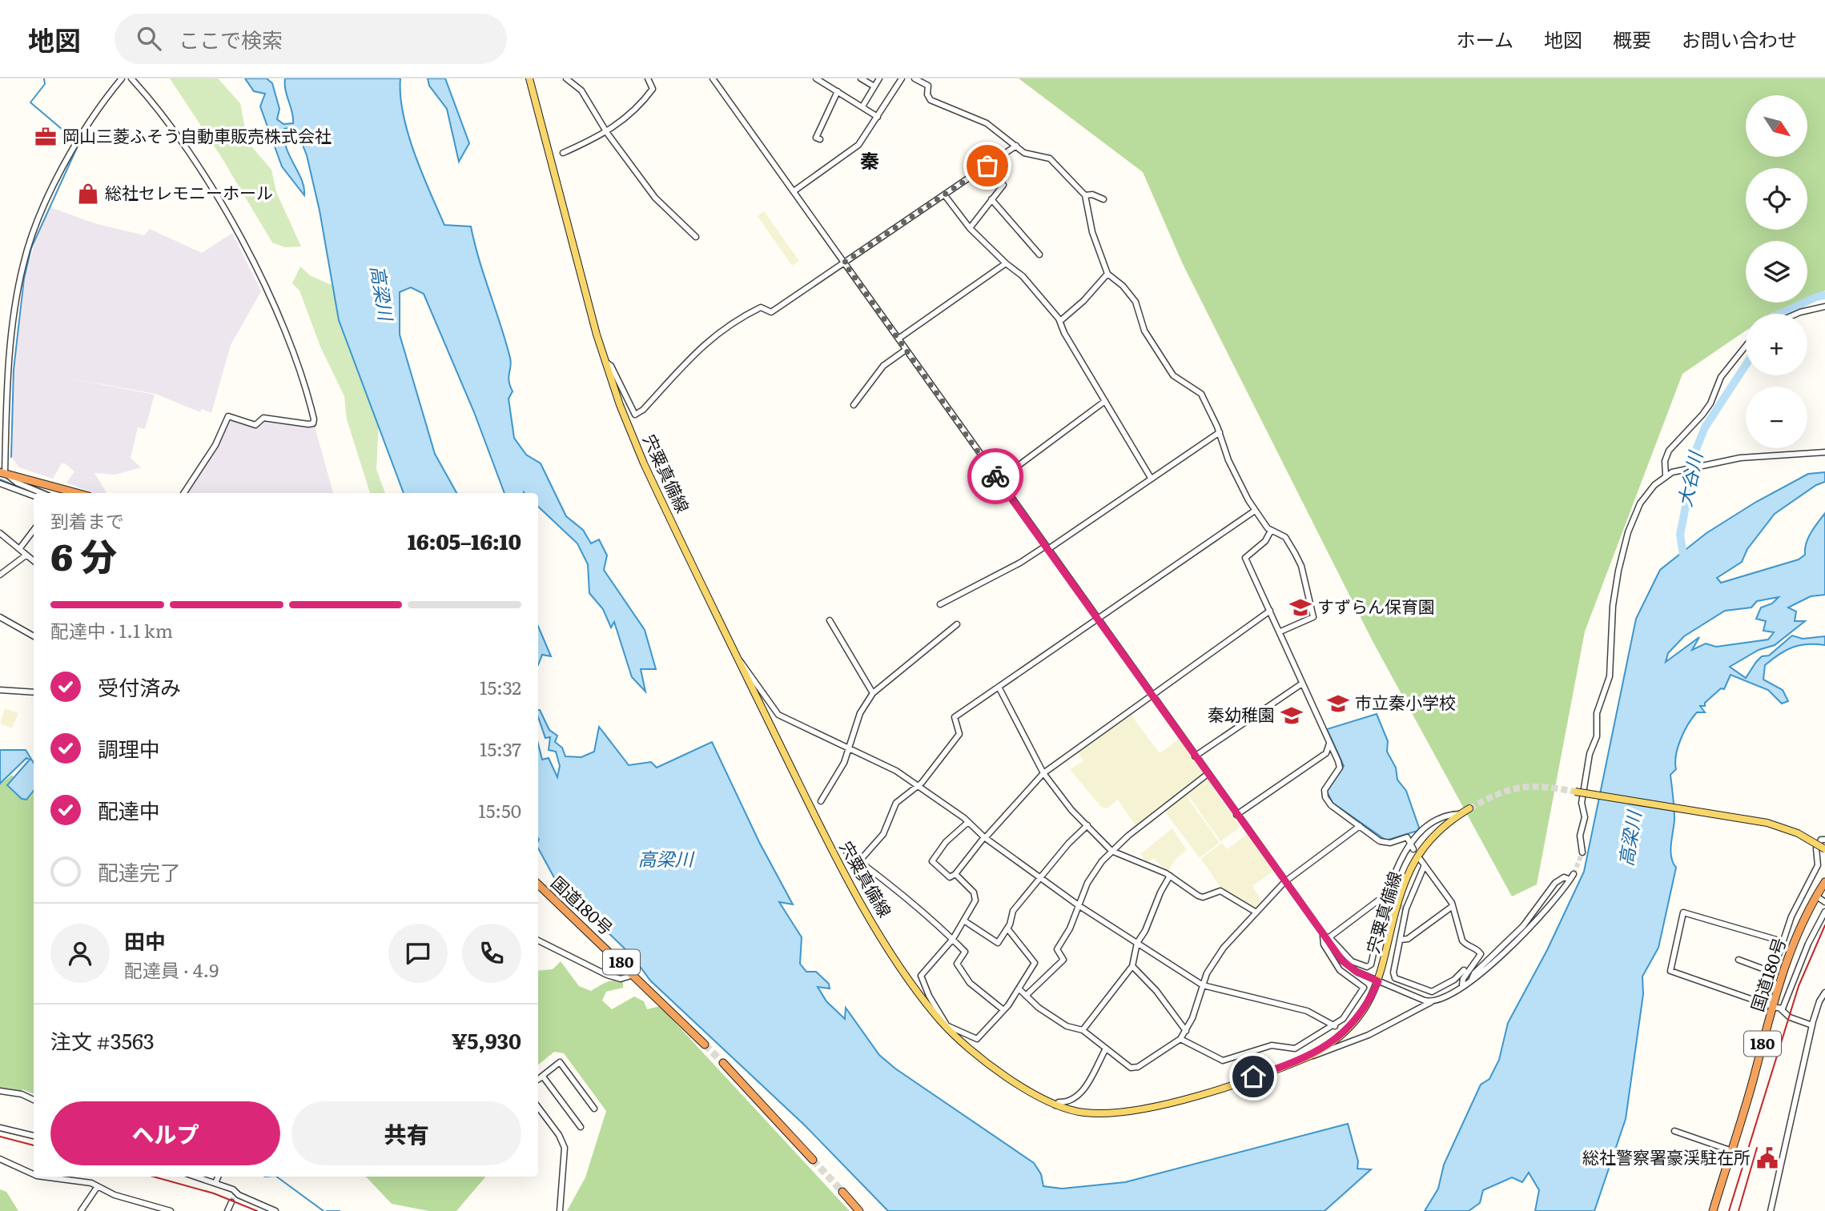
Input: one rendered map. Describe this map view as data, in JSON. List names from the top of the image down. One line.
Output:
{"streets":{"highway":["国道180号","180"],"main road":["宍粟真備線"]},"districts":["秦"],"water":["高梁川","大谷川"],"places":{"office":["岡山三菱ふそう自動車販売株式会社"],"shop":["総社セレモニーホール"],"school or university":["すずらん保育園","市立秦小学校","秦幼稚園"],"public building":["総社警察署豪渓駐在所"]},"north":"bottom right","page":{"header":"地図","search":"ここで検索","nav":["ホーム","地図","概要","お問い合わせ"],"map_buttons":["+","−"],"heading":["6 分","到着まで","16:05–16:10"],"panel":["田中","配達員 · 4.9","注文 #3563","¥5,930"],"bar":"配達中 · 1.1 km","list":[["受付済み","15:32"],["調理中","15:37"],["配達中","15:50"],"配達完了"],"buttons":["ヘルプ","共有"]}}
